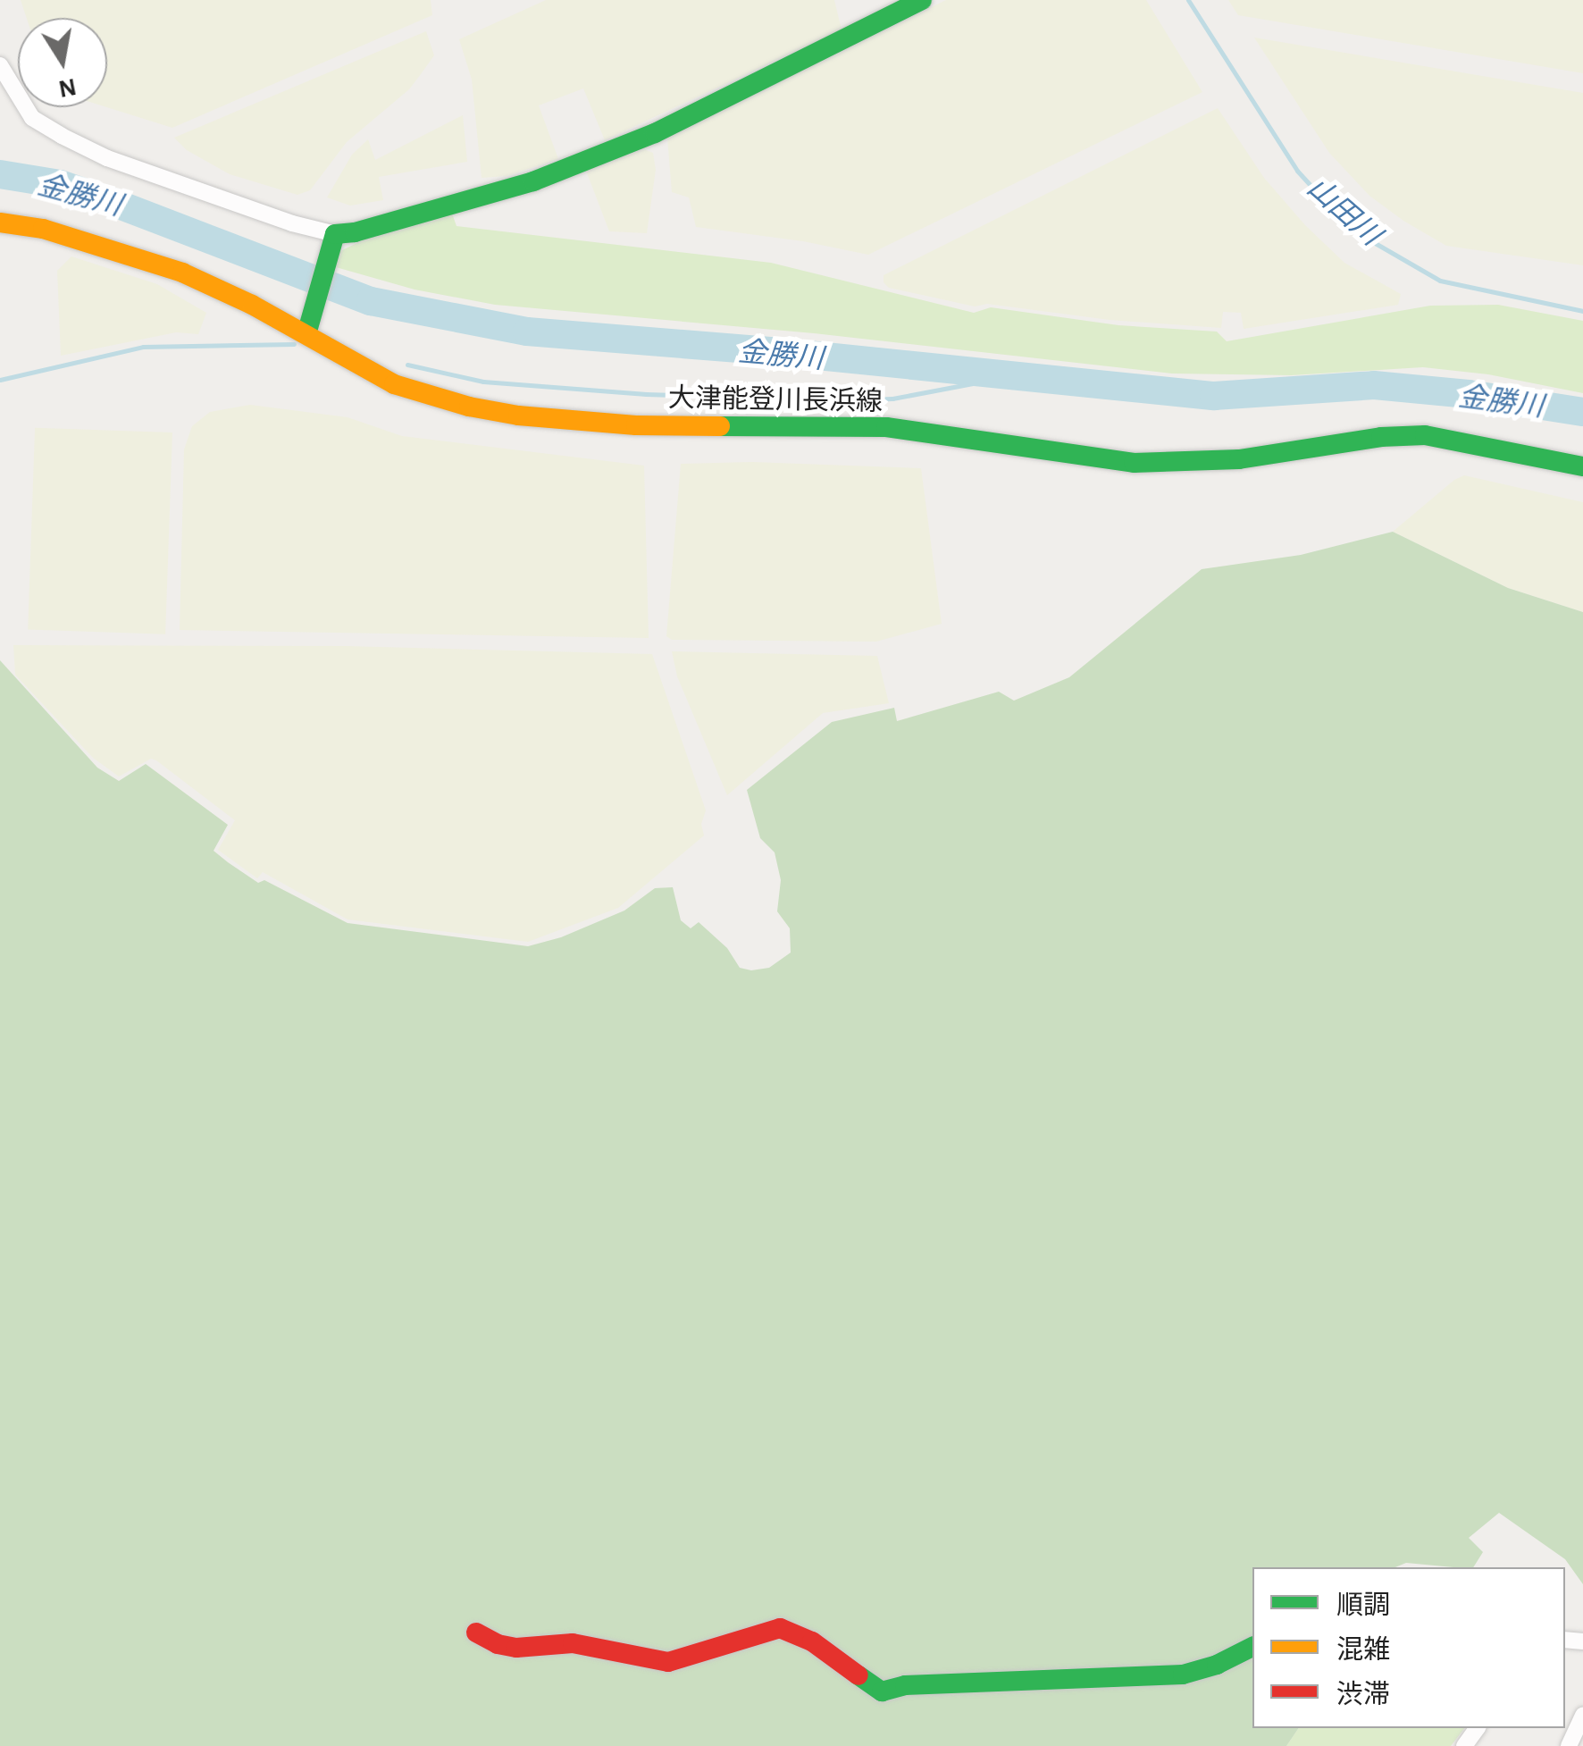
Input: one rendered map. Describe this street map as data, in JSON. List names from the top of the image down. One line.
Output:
{"streets":{"main road":["大津能登川長浜線"]},"water":["金勝川","山田川"],"legend":["順調","混雑","渋滞"],"north":"bottom"}
